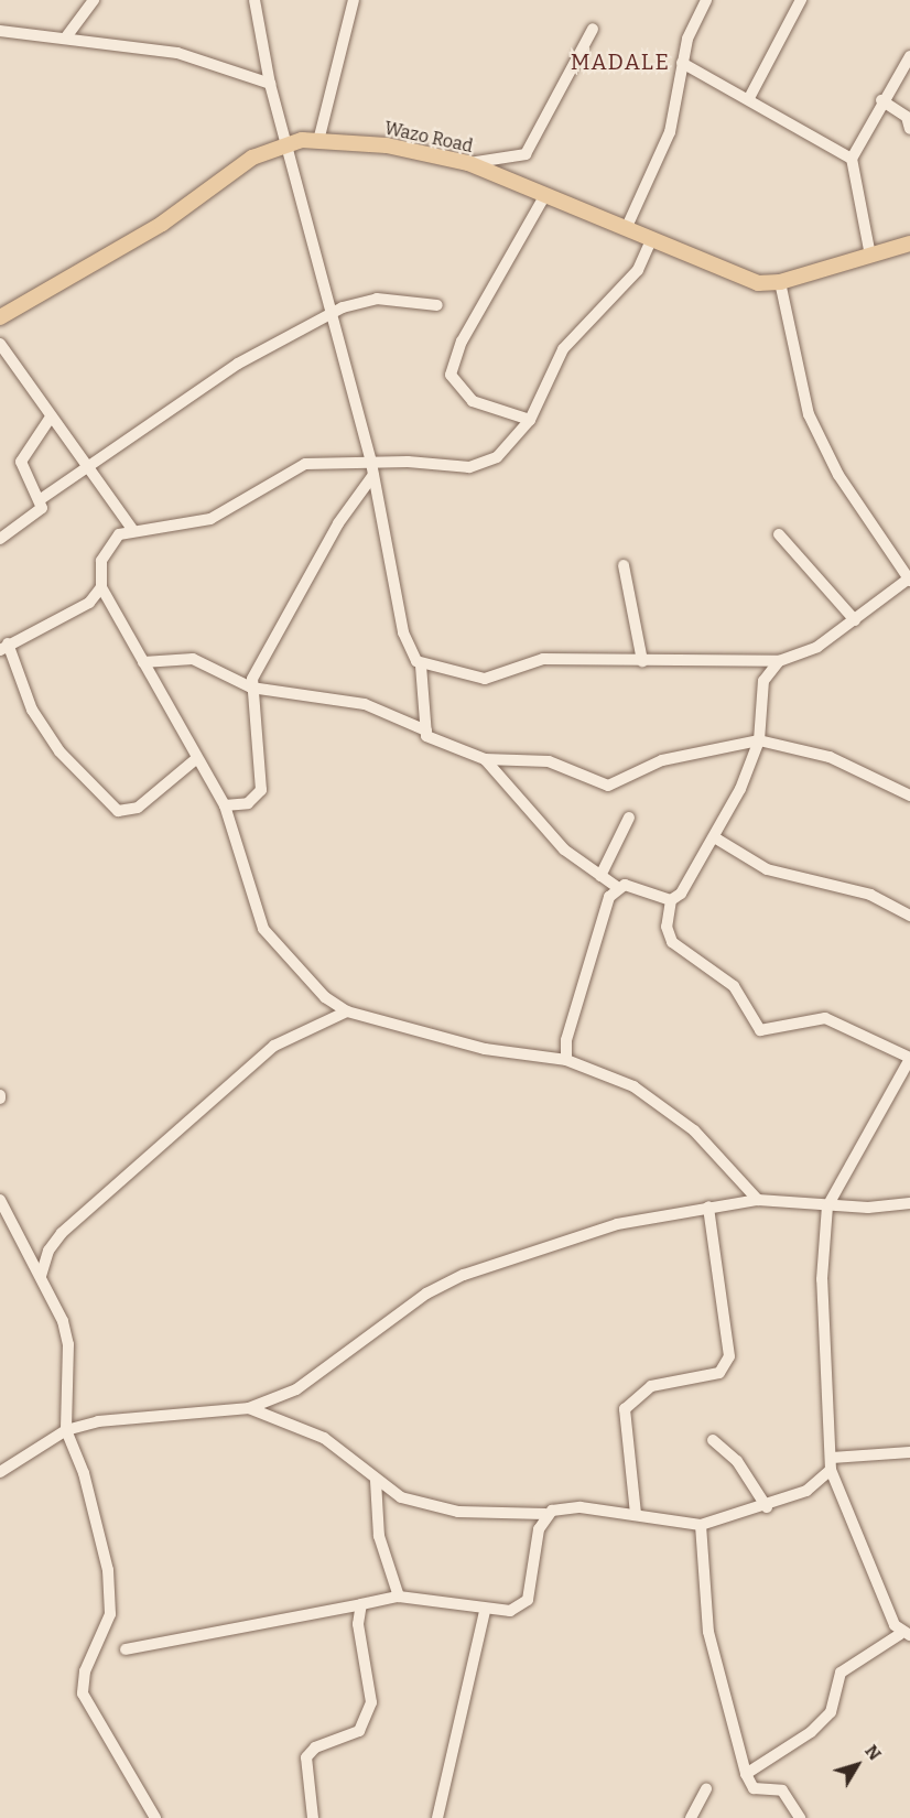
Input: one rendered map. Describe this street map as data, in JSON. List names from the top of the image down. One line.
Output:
{"streets":{"main road":["Wazo Road"]},"districts":["MADALE"],"north":"top right"}
